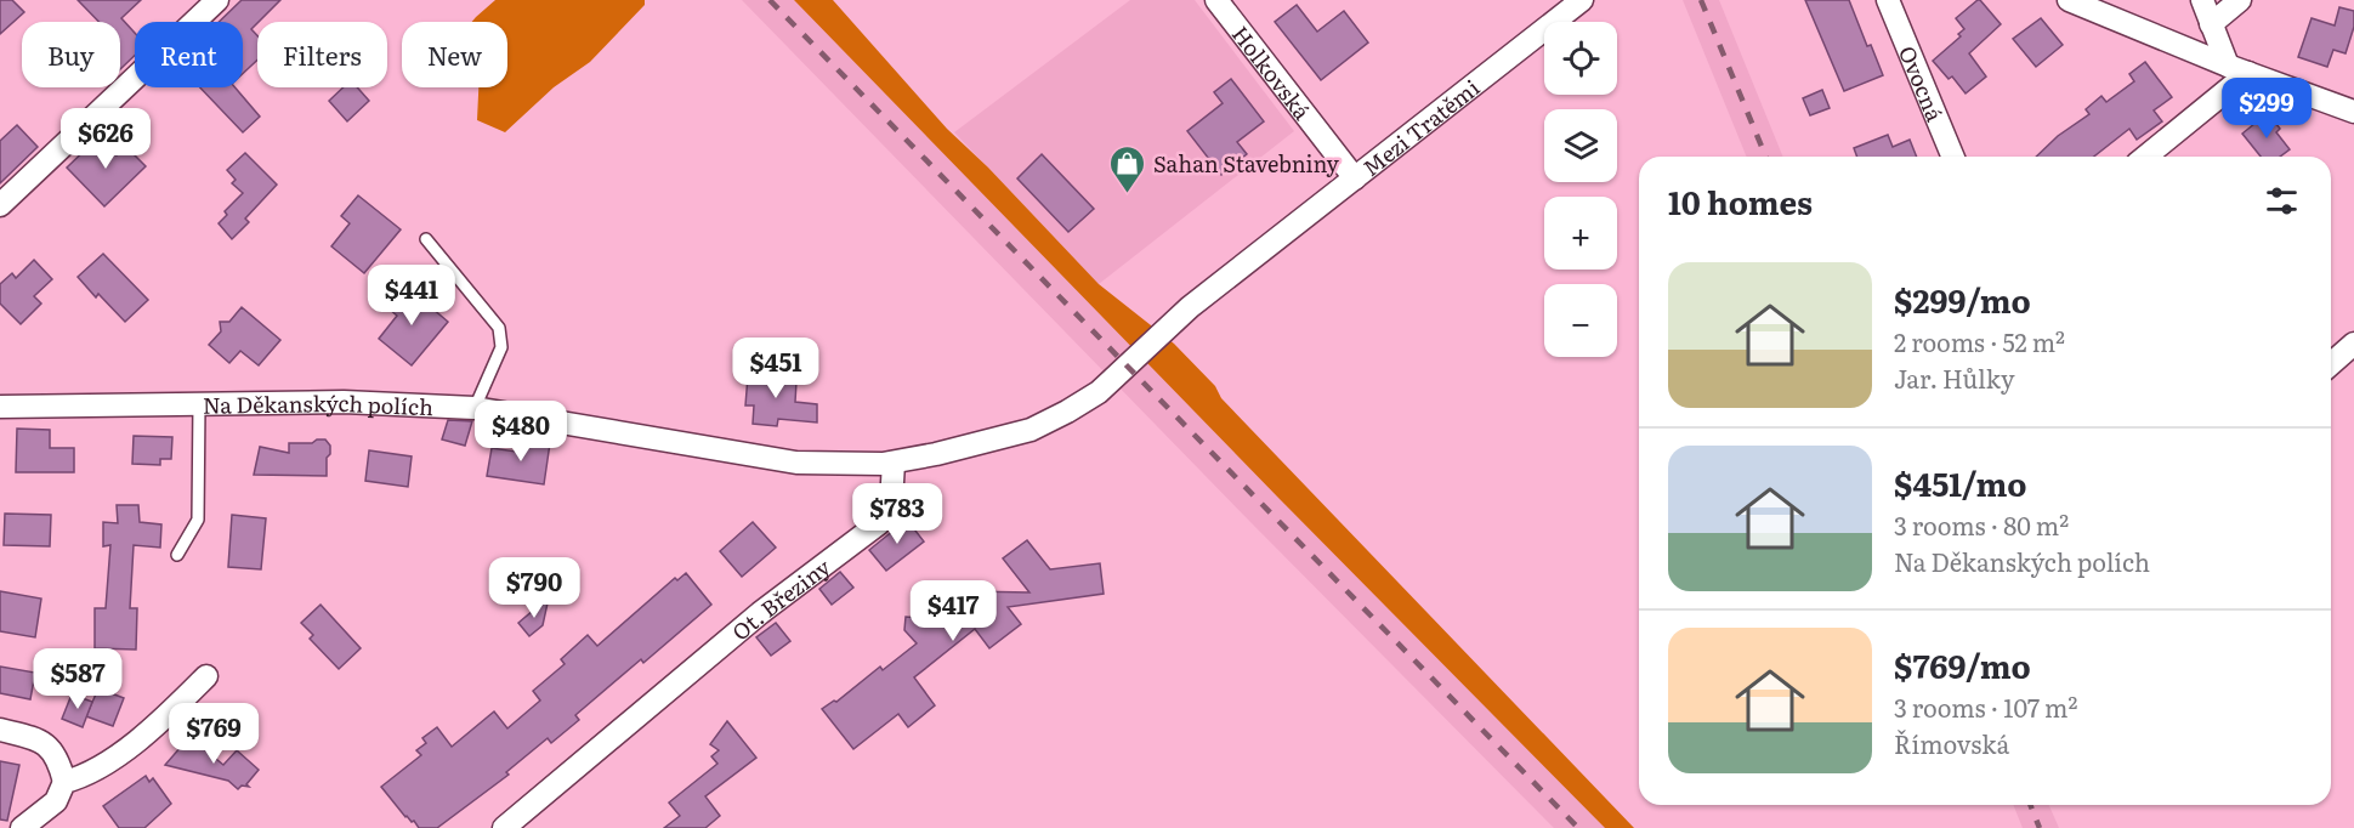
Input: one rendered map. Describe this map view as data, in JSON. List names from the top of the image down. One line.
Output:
{"streets":{"street":["Holkovská","Ovocná","Mezi Tratěmi","Na Děkanských polích","Ot. Březiny"]},"crossings":[["Holkovská","Mezi Tratěmi"],["Mezi Tratěmi","Na Děkanských polích"],["Mezi Tratěmi","Ot. Březiny"],["Na Děkanských polích","Ot. Březiny"]],"places":{"shop":["Sahan Stavebniny"]},"page":{"map_buttons":["+","−"],"chip":["Buy","Rent","Filters","New"],"price":["$299","$626","$441","$451","$480","$783","$790","$417","$587","$769"],"heading":"10 homes","list":[{"name":"$299/mo","note":"2 rooms · 52 m² · Jar. Hůlky"},{"name":"$451/mo","note":"3 rooms · 80 m² · Na Děkanských polích"},{"name":"$769/mo","note":"3 rooms · 107 m² · Římovská"}]}}
